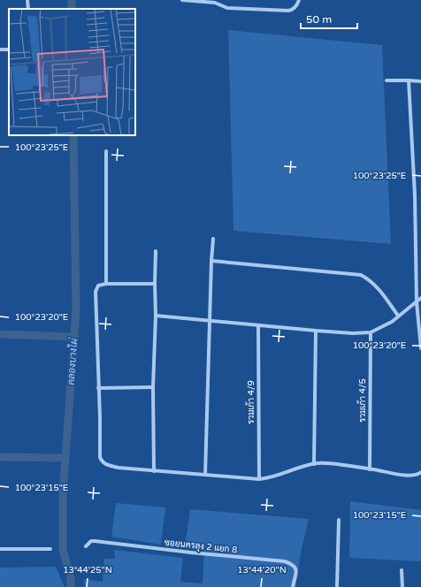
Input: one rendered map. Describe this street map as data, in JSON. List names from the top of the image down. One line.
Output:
{"streets":{"street":["รวมเก้า 4/5","รวมเก้า 4/9","ซอยนครลุง 2 แยก 8"]},"water":["คลองบางไผ่"],"scale_bar":"50 m","coordinates":["100°23'25\"E","100°23'20\"E","100°23'15\"E","13°44'25\"N","13°44'20\"N"]}
